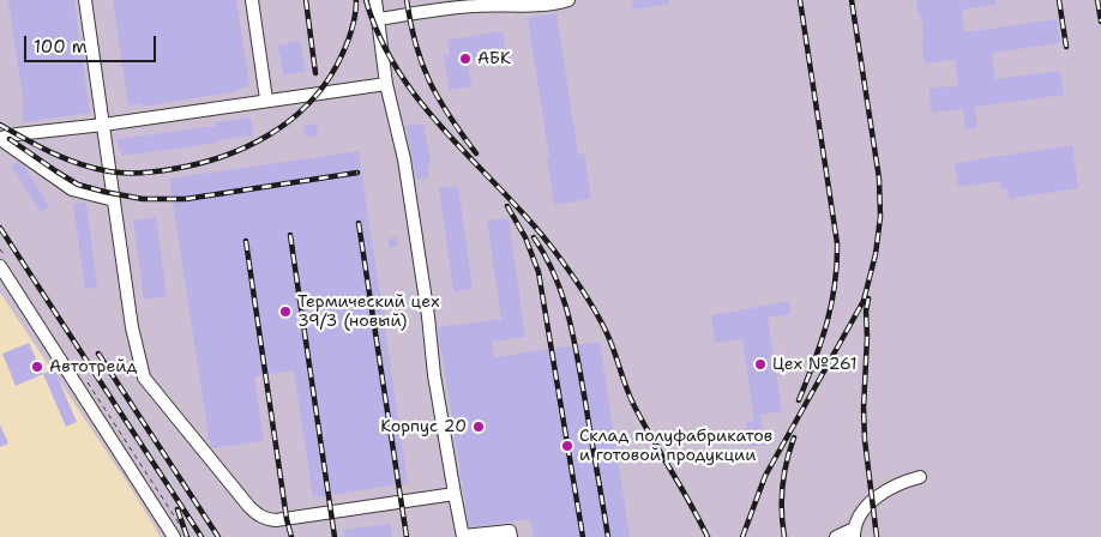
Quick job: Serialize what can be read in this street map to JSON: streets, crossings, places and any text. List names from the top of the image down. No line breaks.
{"places":["АБК","Термический цех 39/3 (новый)","Цех №261","Автотрейд","Корпус 20","Склад полуфабрикатов и готовой продукции"],"scale_bar":"100 m"}
